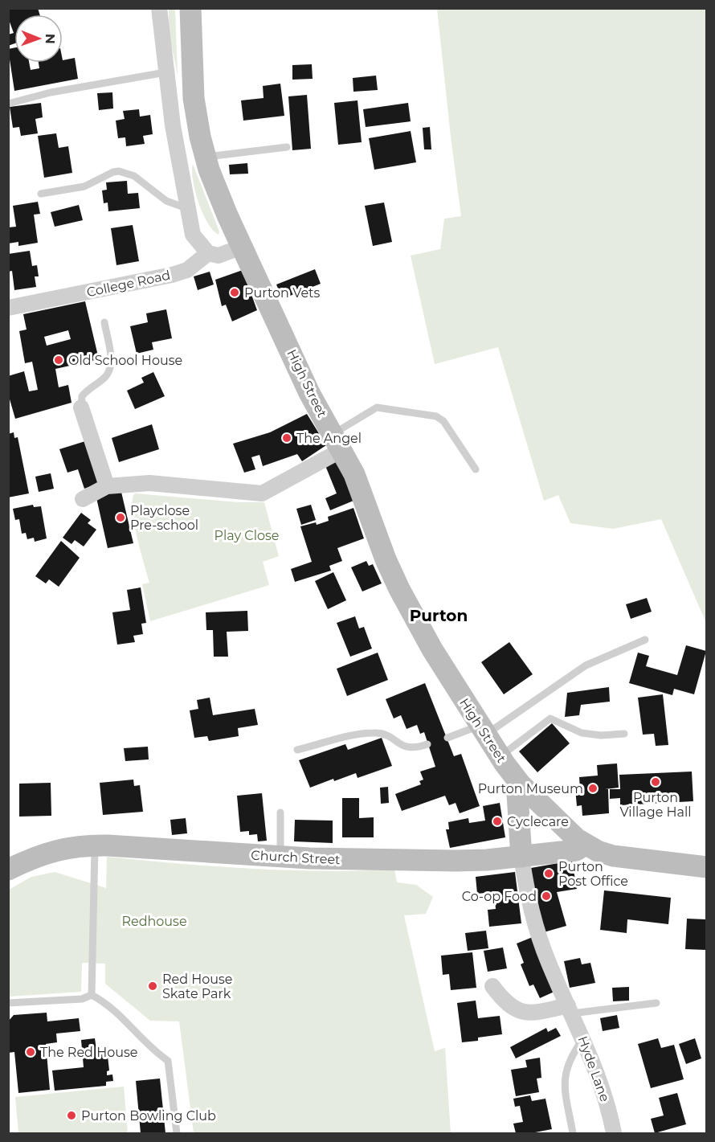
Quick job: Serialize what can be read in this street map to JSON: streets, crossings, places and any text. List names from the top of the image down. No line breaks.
{"streets":{"street":["College Road","High Street","Church Street","Hyde Lane"]},"crossings":[["High Street","Church Street"],["Church Street","Hyde Lane"]],"districts":["Purton"],"parks":["Play Close","Redhouse"],"places":["Purton Vets","Old School House","The Angel","Playclose Pre-school","Purton Village Hall","Purton Museum","Cyclecare","Purton Post Office","Co-op Food","Red House Skate Park","The Red House","Purton Bowling Club"],"north":"right"}
